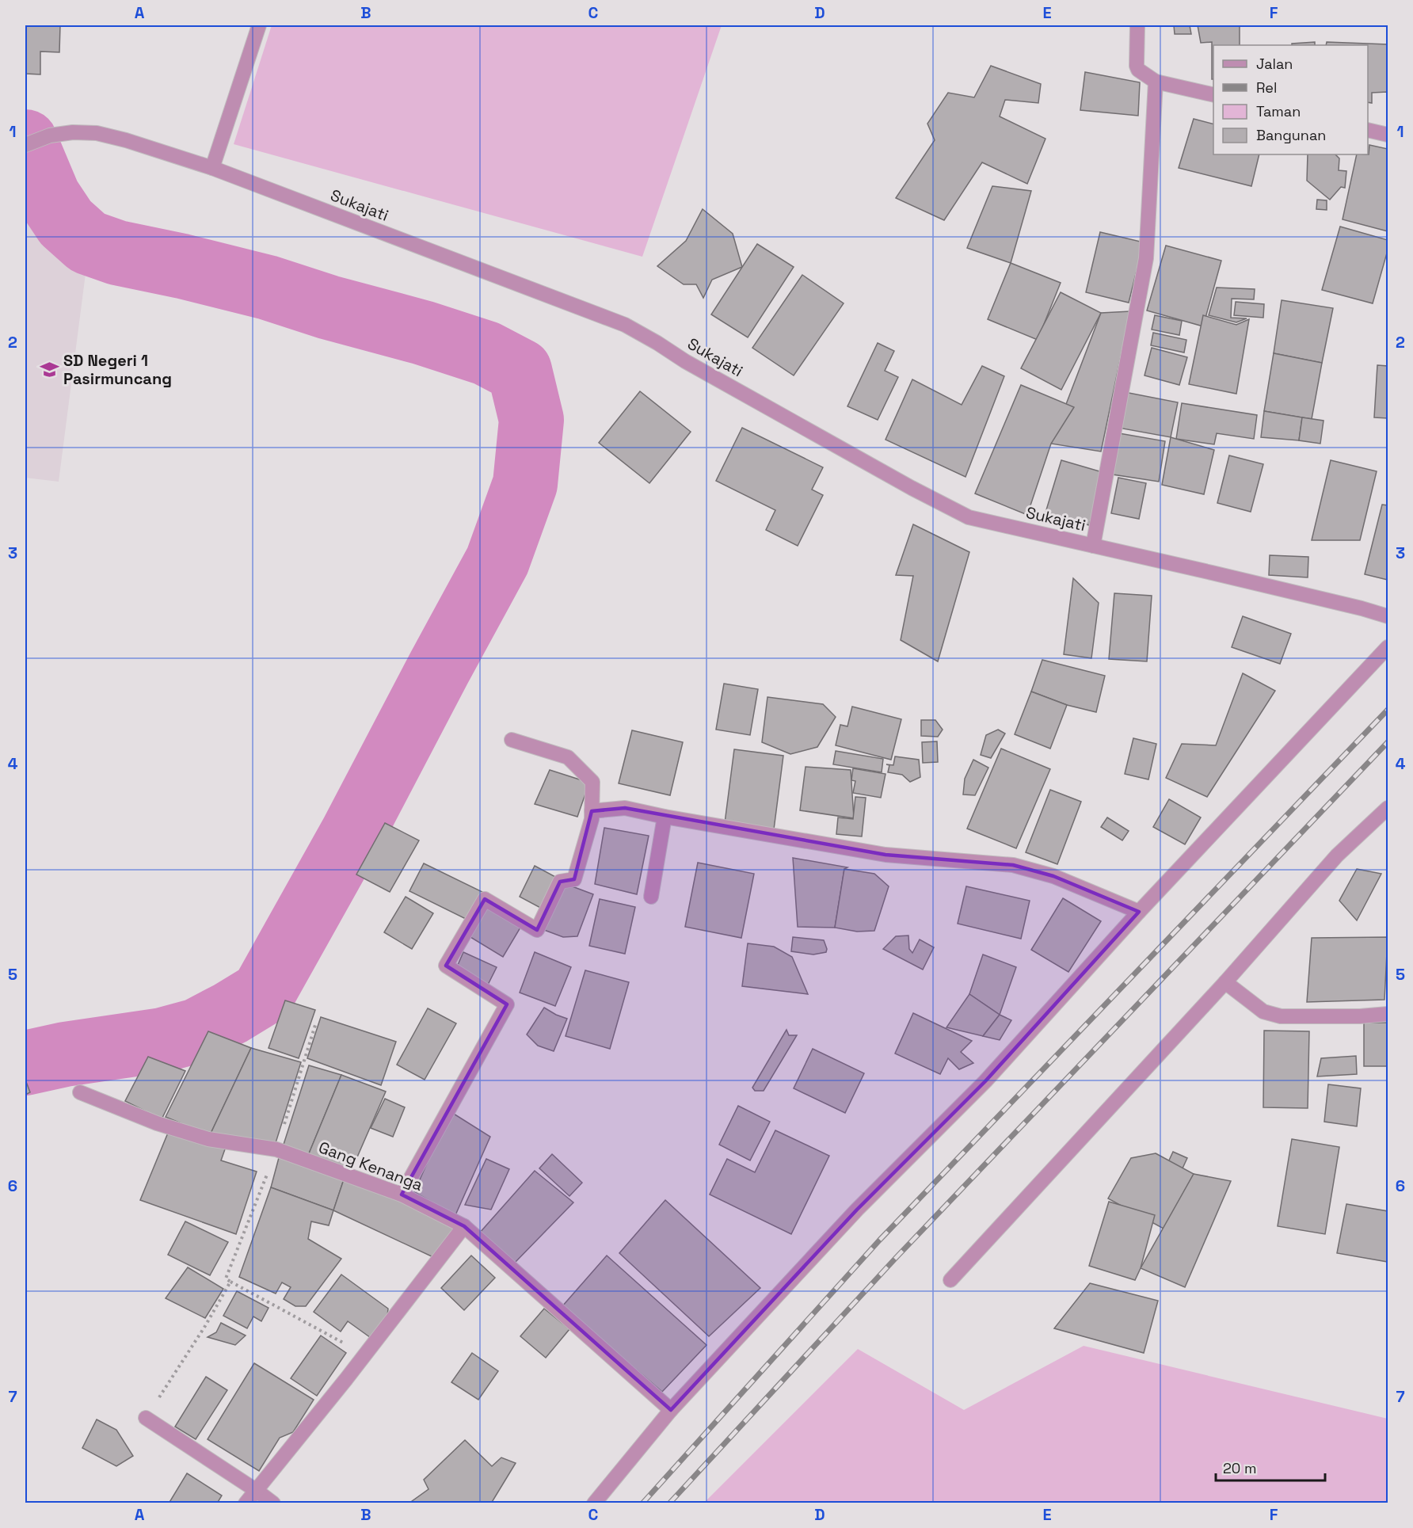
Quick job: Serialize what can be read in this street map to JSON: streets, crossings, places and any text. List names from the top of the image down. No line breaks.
{"streets":{"street":["Sukajati","Gang Kenanga"]},"places":{"school or university":["SD Negeri 1 Pasirmuncang"]},"legend":["Jalan","Rel","Taman","Bangunan"],"scale_bar":"20 m","grid":{"columns":["A","B","C","D","E","F"],"rows":["1","2","3","4","5","6","7"]}}
